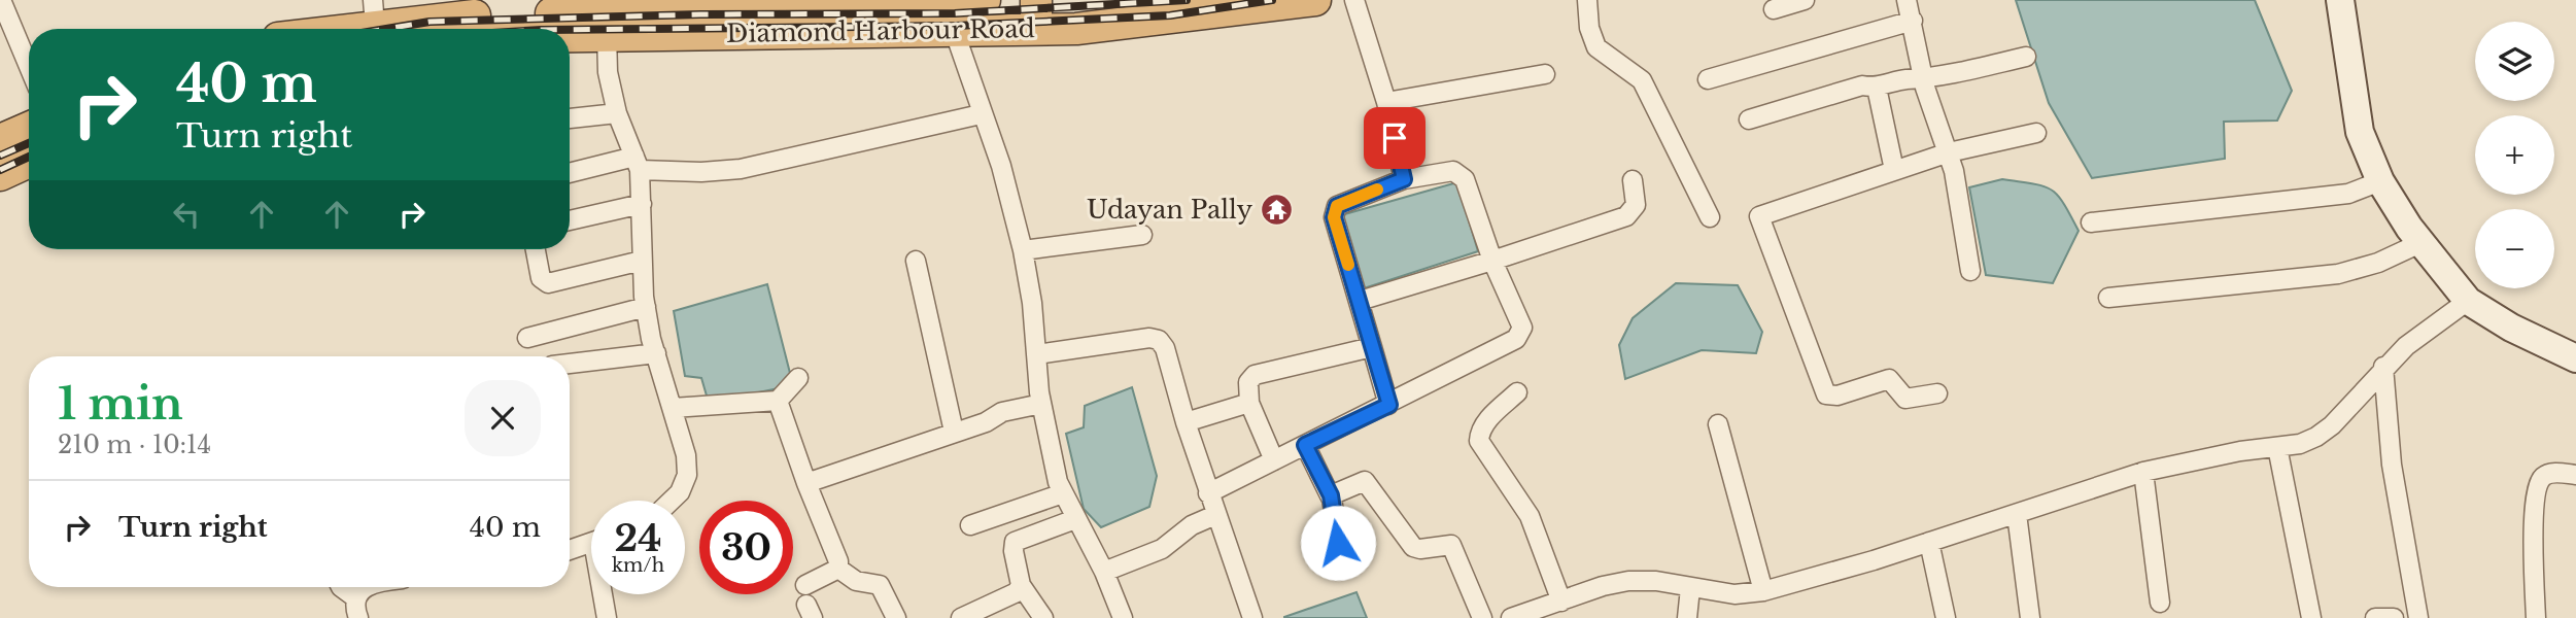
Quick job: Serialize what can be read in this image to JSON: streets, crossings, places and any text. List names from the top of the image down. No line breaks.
{"streets":{"highway":["Diamond Harbour Road"]},"places":{"temple":["Udayan Pally"]},"page":{"map_buttons":["+","−"],"turn":["40 m","Turn right"],"heading":["1 min","210 m · 10:14"],"list":[{"name":"Turn right","value":"40 m"}],"speed":"24 km/h","limit":"30"}}
